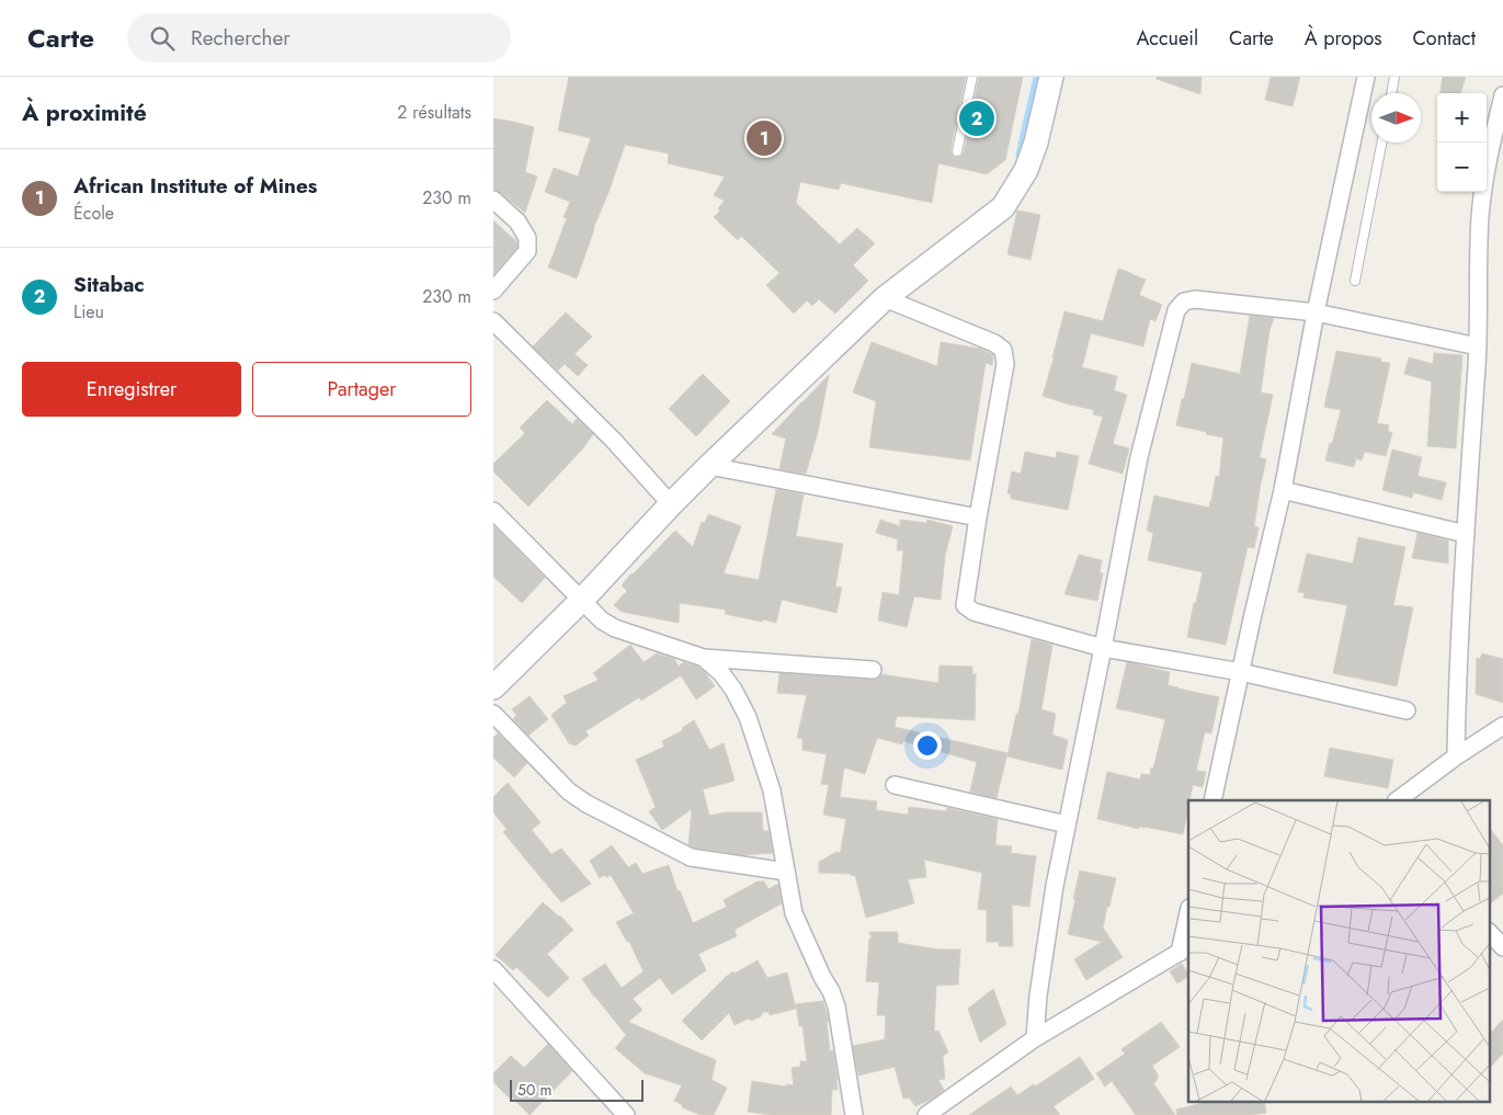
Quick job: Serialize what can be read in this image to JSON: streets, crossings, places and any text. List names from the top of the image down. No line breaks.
{"scale_bar":"50 m","north":"right","page":{"header":"Carte","search":"Rechercher","nav":["Accueil","Carte","À propos","Contact"],"heading":["À proximité","2 résultats"],"map_buttons":["+","−"],"pins":["2","1"],"list":[{"mark":"1","name":"African Institute of Mines","note":"École","value":"230 m"},{"mark":"2","name":"Sitabac","note":"Lieu","value":"230 m"}],"buttons":["Enregistrer","Partager"],"scale":"50 m"}}
